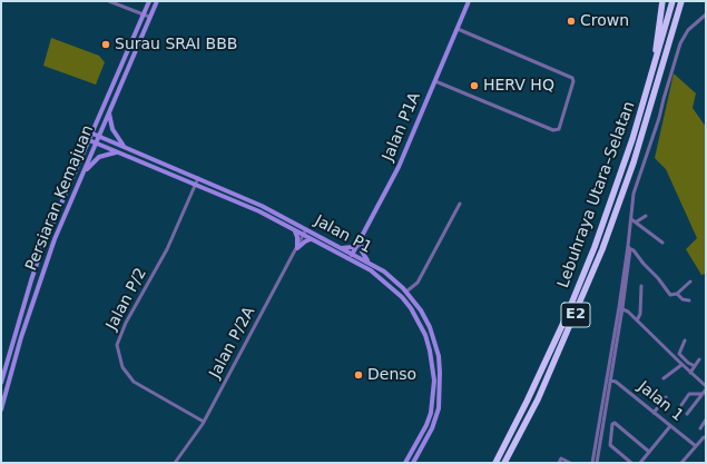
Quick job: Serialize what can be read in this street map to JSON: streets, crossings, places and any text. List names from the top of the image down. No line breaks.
{"streets":{"highway":["Lebuhraya Utara–Selatan","E2"],"main road":["Jalan P1A","Persiaran Kemajuan","Jalan P1"],"street":["Jalan P/2","Jalan P/2A","Jalan 1"]},"crossings":[["Jalan P1A","Jalan P1"],["Persiaran Kemajuan","Jalan P1"],["Jalan P1","Jalan P/2"],["Jalan P1","Jalan P/2A"],["Jalan P/2","Jalan P/2A"]],"places":["Crown","Surau SRAI BBB","HERV HQ","Denso"]}
